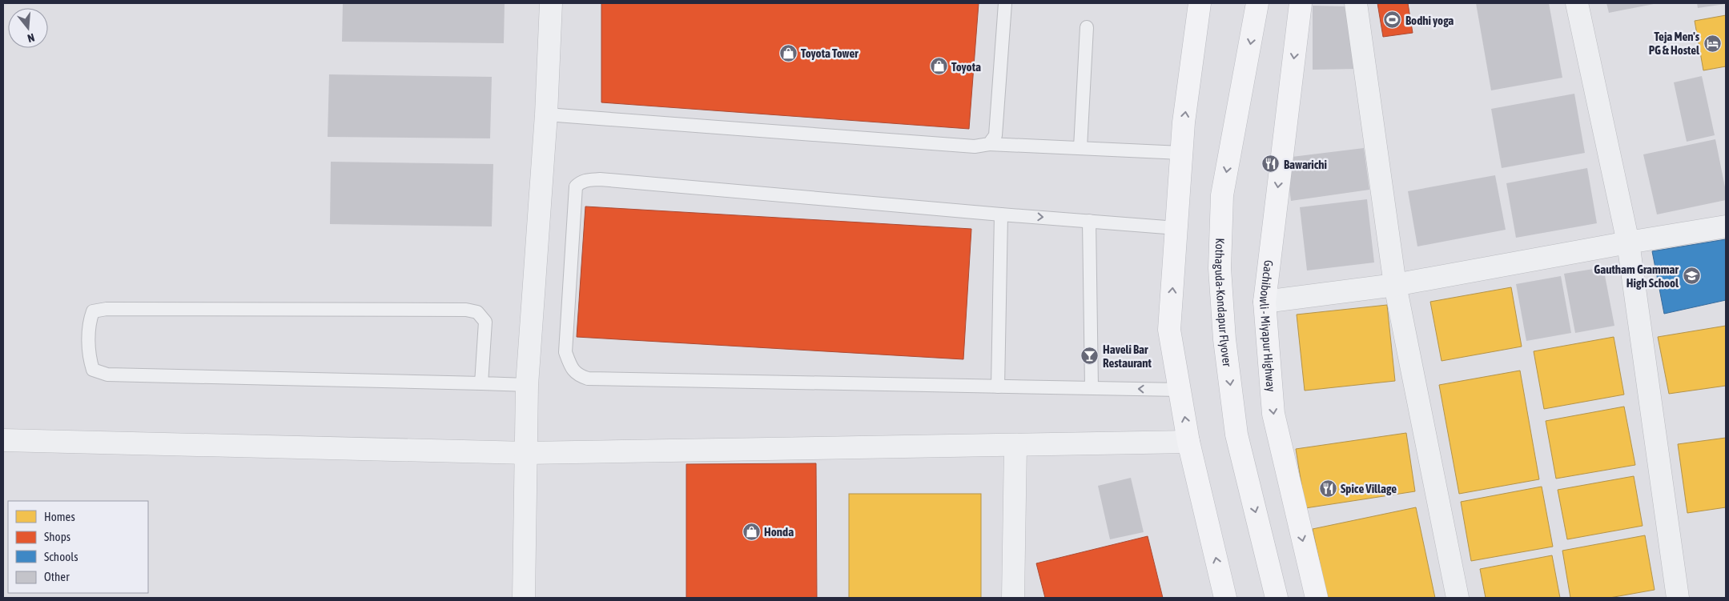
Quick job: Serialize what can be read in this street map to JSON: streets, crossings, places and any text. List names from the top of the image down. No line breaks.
{"streets":{"main road":["Kothaguda-Kondapur Flyover","Gachibowli - Miyapur Highway"]},"places":{"sports":["Bodhi yoga"],"hotel":["Teja Men's PG & Hostel"],"shop":["Toyota Tower","Toyota","Honda"],"restaurant":["Bawarichi","Spice Village"],"school or university":["Gautham Grammar High School"],"bar":["Haveli Bar Restaurant"]},"legend":["Homes","Shops","Schools","Other"],"north":"bottom"}
